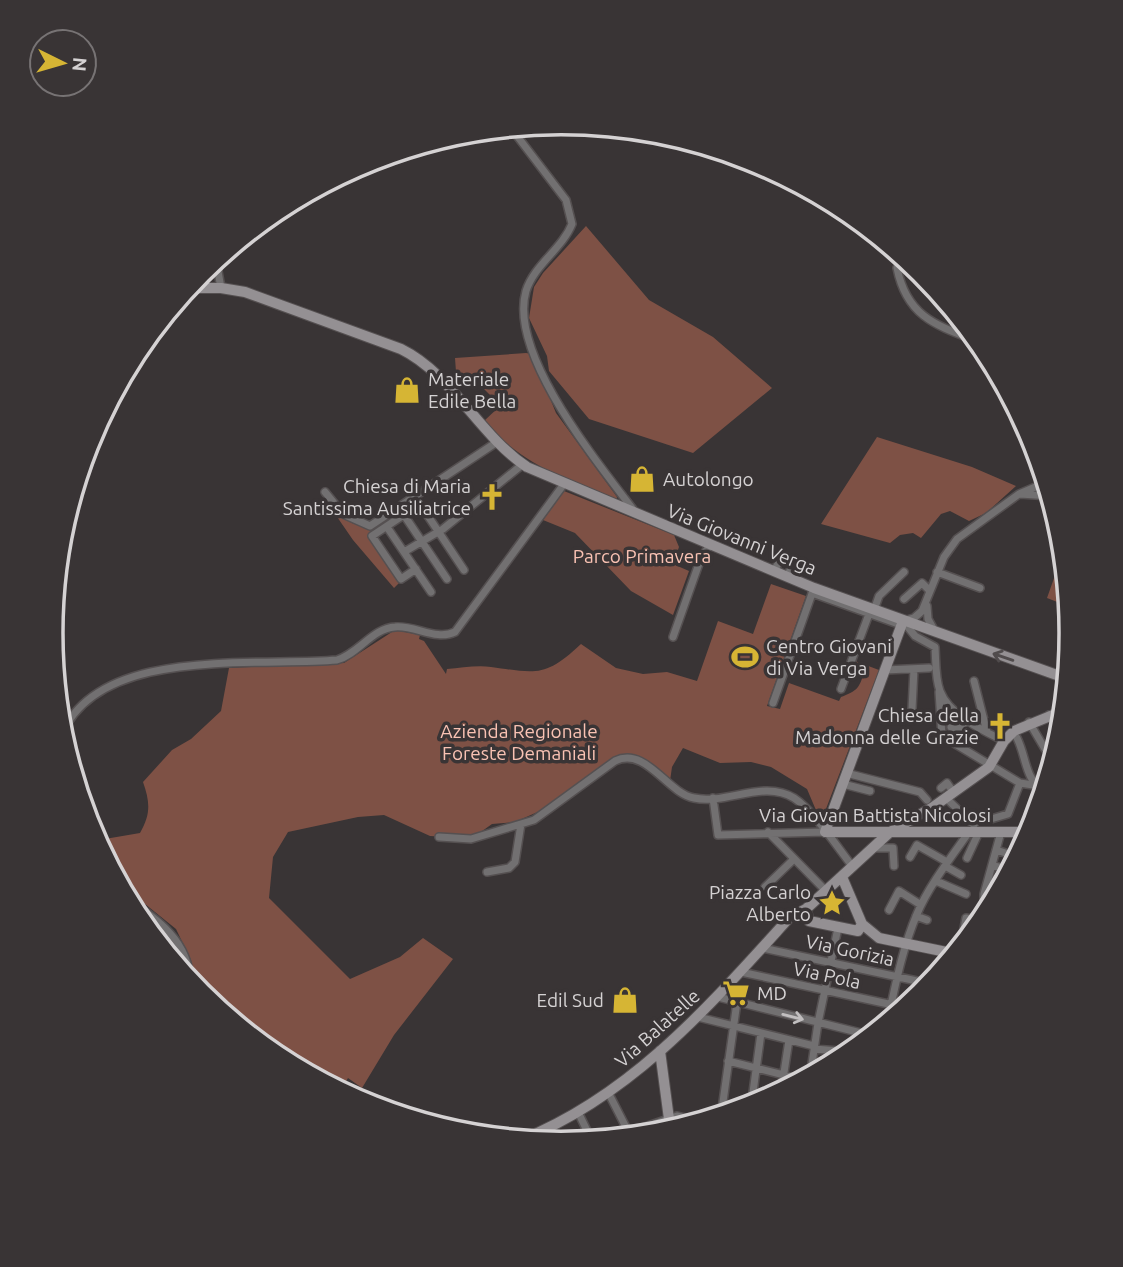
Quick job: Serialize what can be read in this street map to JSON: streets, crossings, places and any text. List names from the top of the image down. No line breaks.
{"streets":{"street":["Via Giovanni Verga","Via Giovan Battista Nicolosi","Via Gorizia","Via Pola","Via Balatelle"]},"crossings":[["Via Giovan Battista Nicolosi","Via Balatelle"],["Via Gorizia","Via Balatelle"],["Via Pola","Via Balatelle"]],"parks":["Parco Primavera","Azienda Regionale Foreste Demaniali"],"places":{"shop":["Materiale Edile Bella","Autolongo","Edil Sud"],"church":["Chiesa di Maria Santissima Ausiliatrice","Chiesa della Madonna delle Grazie"],"sports":["Centro Giovani di Via Verga"],"place":["Piazza Carlo Alberto"],"supermarket":["MD"]},"north":"right"}
